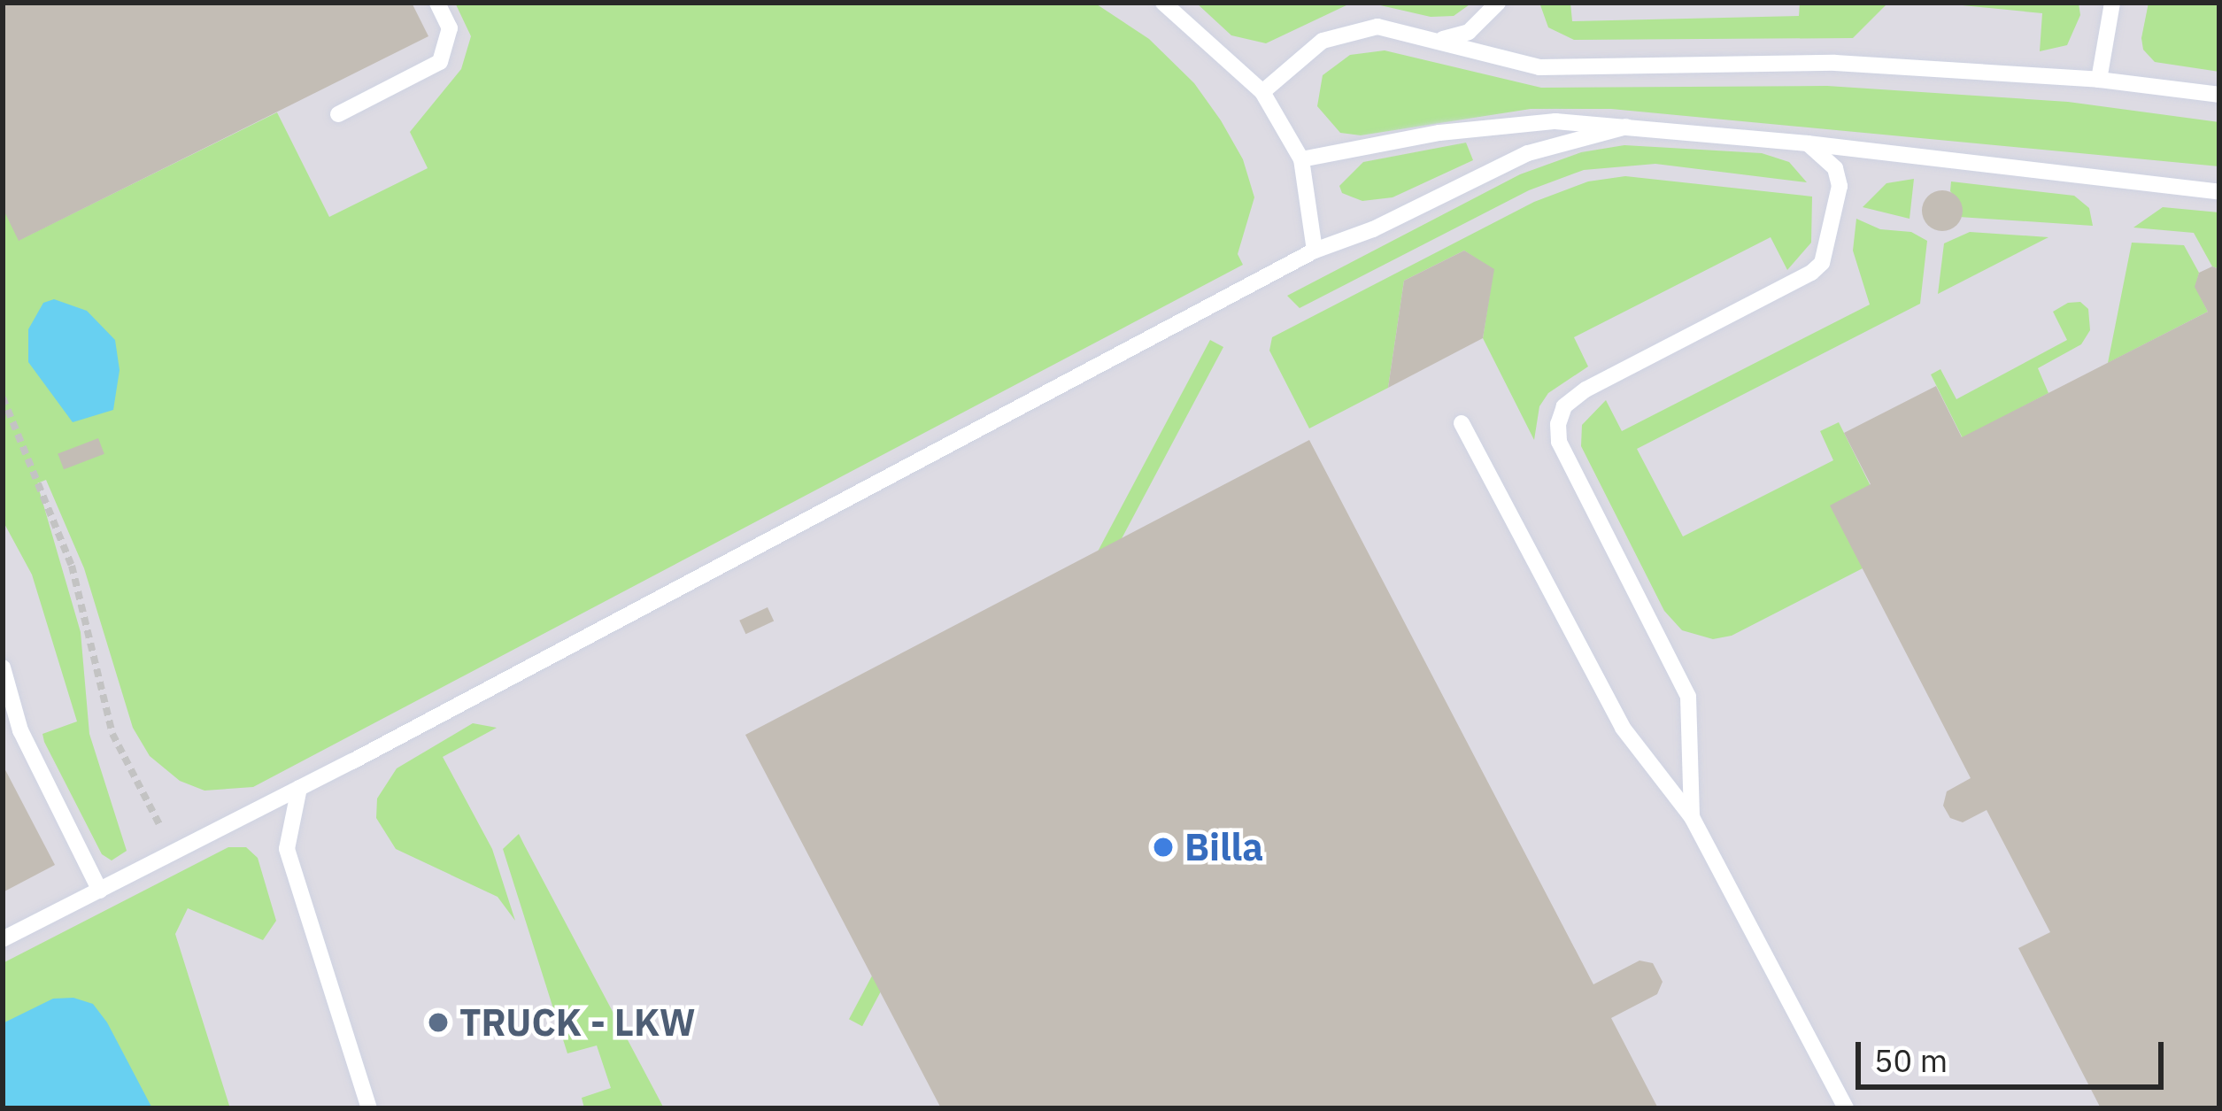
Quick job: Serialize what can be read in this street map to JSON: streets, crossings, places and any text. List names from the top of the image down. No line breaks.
{"places":["Billa","TRUCK - LKW"],"scale_bar":"50 m"}
